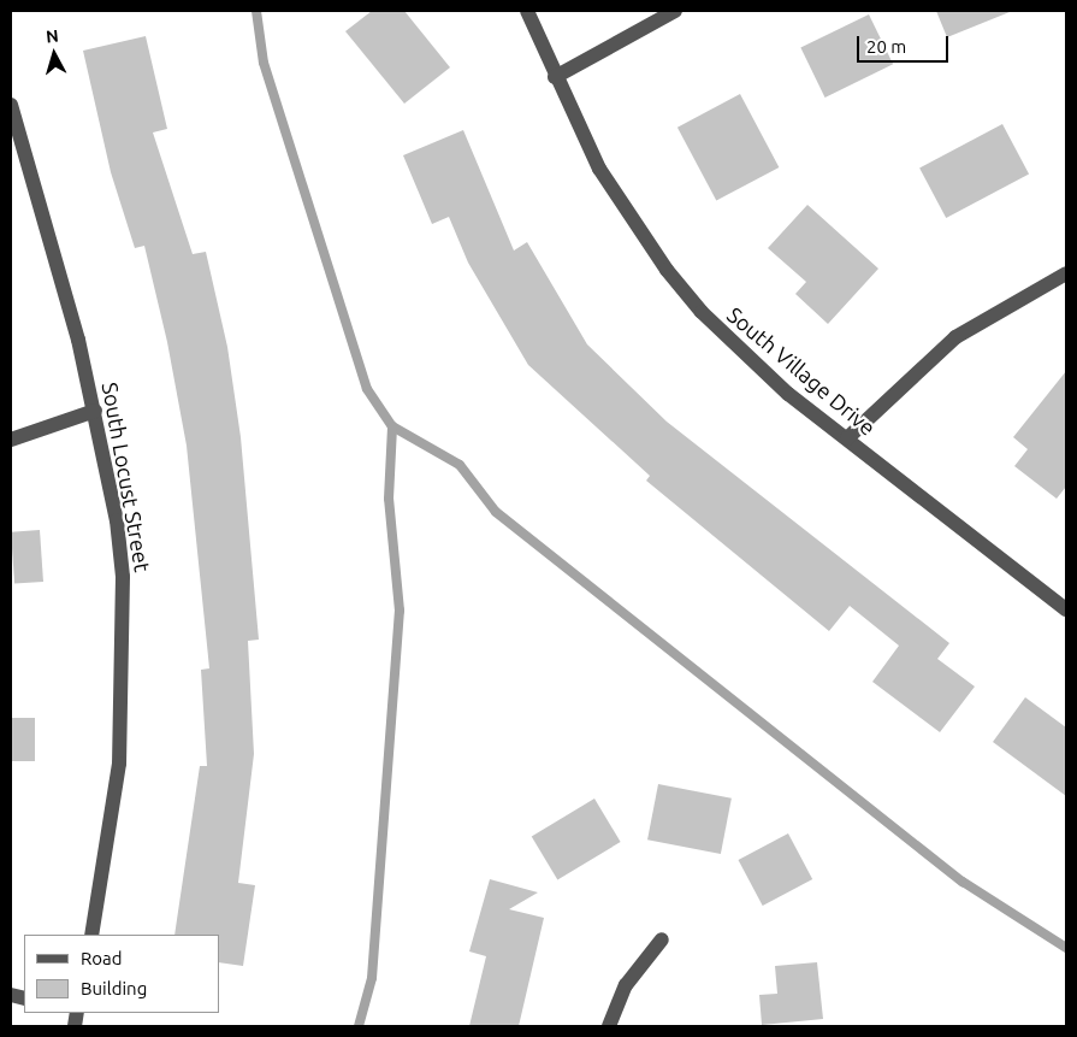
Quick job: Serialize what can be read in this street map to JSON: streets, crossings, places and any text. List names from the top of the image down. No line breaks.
{"streets":{"street":["South Village Drive","South Locust Street"]},"legend":["Road","Building"],"scale_bar":"20 m","north":"top"}
